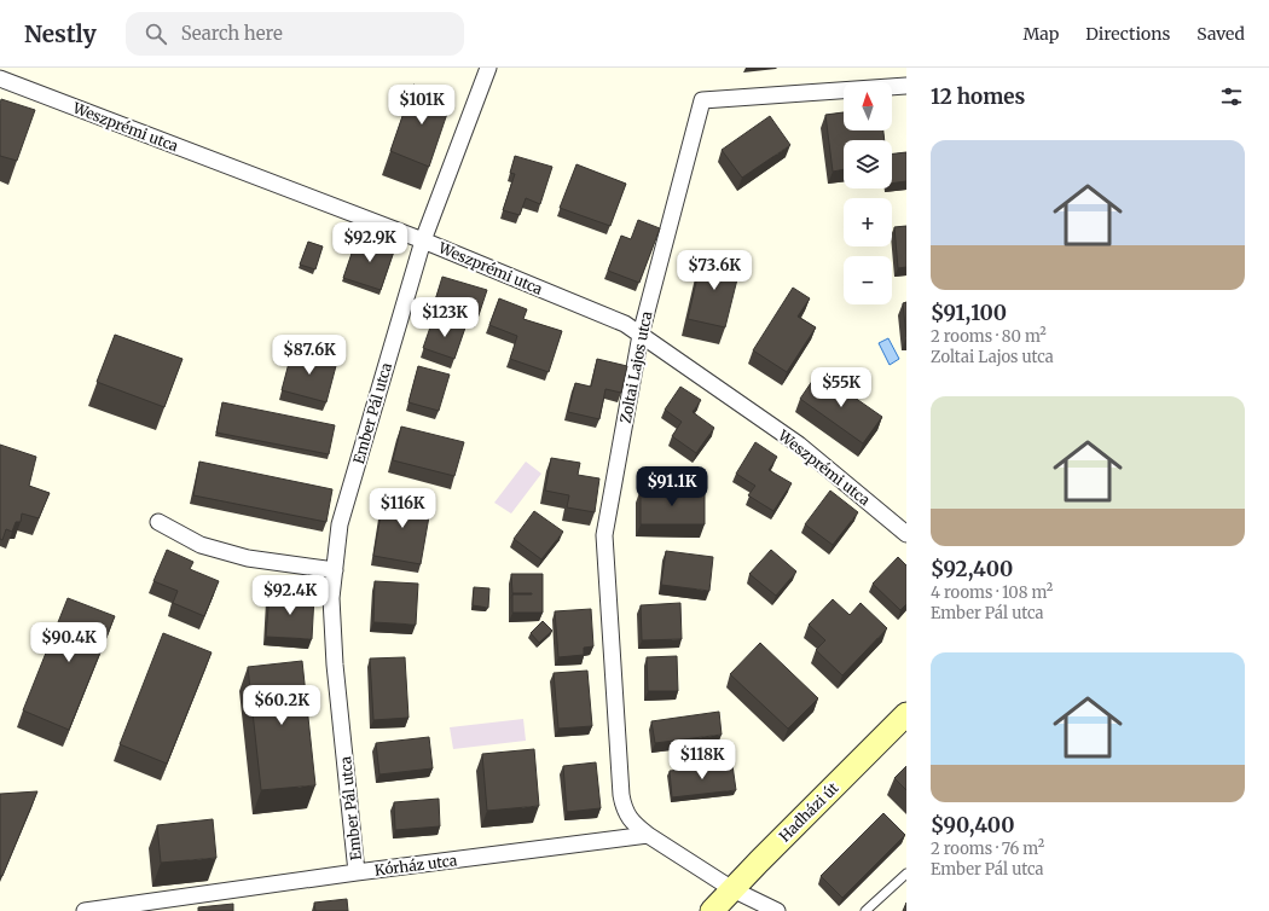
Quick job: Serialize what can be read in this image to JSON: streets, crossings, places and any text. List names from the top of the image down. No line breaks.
{"streets":{"street":["Weszprémi utca","Zoltai Lajos utca","Ember Pál utca","Hadházi út","Kórház utca"]},"crossings":[["Weszprémi utca","Zoltai Lajos utca"],["Weszprémi utca","Ember Pál utca"],["Zoltai Lajos utca","Kórház utca"],["Ember Pál utca","Kórház utca"]],"north":"top","page":{"header":"Nestly","search":"Search here","nav":["Map","Directions","Saved"],"heading":"12 homes","map_buttons":["+","−"],"price":["$101K","$92.9K","$73.6K","$123K","$87.6K","$55K","$91.1K","$116K","$92.4K","$90.4K","$60.2K","$118K"],"list":[{"name":"$91,100","note":"2 rooms · 80 m² · Zoltai Lajos utca"},{"name":"$92,400","note":"4 rooms · 108 m² · Ember Pál utca"},{"name":"$90,400","note":"2 rooms · 76 m² · Ember Pál utca"}]}}
